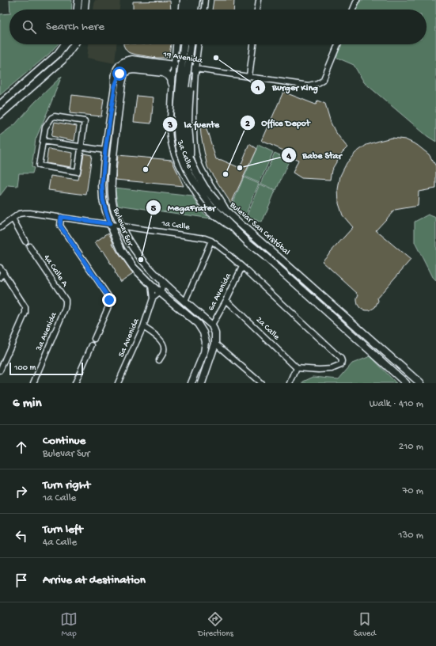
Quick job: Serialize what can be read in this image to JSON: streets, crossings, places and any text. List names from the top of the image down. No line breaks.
{"streets":{"main road":["19 Avenida","Bulevar Sur","Bulevar San Cristóbal"],"street":["3a Calle","1a Calle","4a Calle A","6a Avenida","2a Calle","3a Avenida","5a Avenida"]},"crossings":[["19 Avenida","3a Calle"],["19 Avenida","Bulevar Sur"],["3a Calle","Bulevar San Cristóbal"],["1a Calle","Bulevar Sur"],["1a Calle","6a Avenida"],["1a Calle","2a Calle"],["Bulevar Sur","6a Avenida"],["Bulevar Sur","5a Avenida"],["4a Calle A","3a Avenida"],["6a Avenida","2a Calle"]],"places":["Burger King","Babe Star","la fuente","Office Depot","MegaFrater"],"scale_bar":"100 m","page":{"search":"Search here","scale":"100 m","heading":["6 min","Walk · 410 m"],"list":[["Continue","Bulevar Sur","210 m"],["Turn right","1a Calle","70 m"],["Turn left","4a Calle","130 m"],"Arrive at destination"],"nav":["Map","Directions","Saved"]}}
